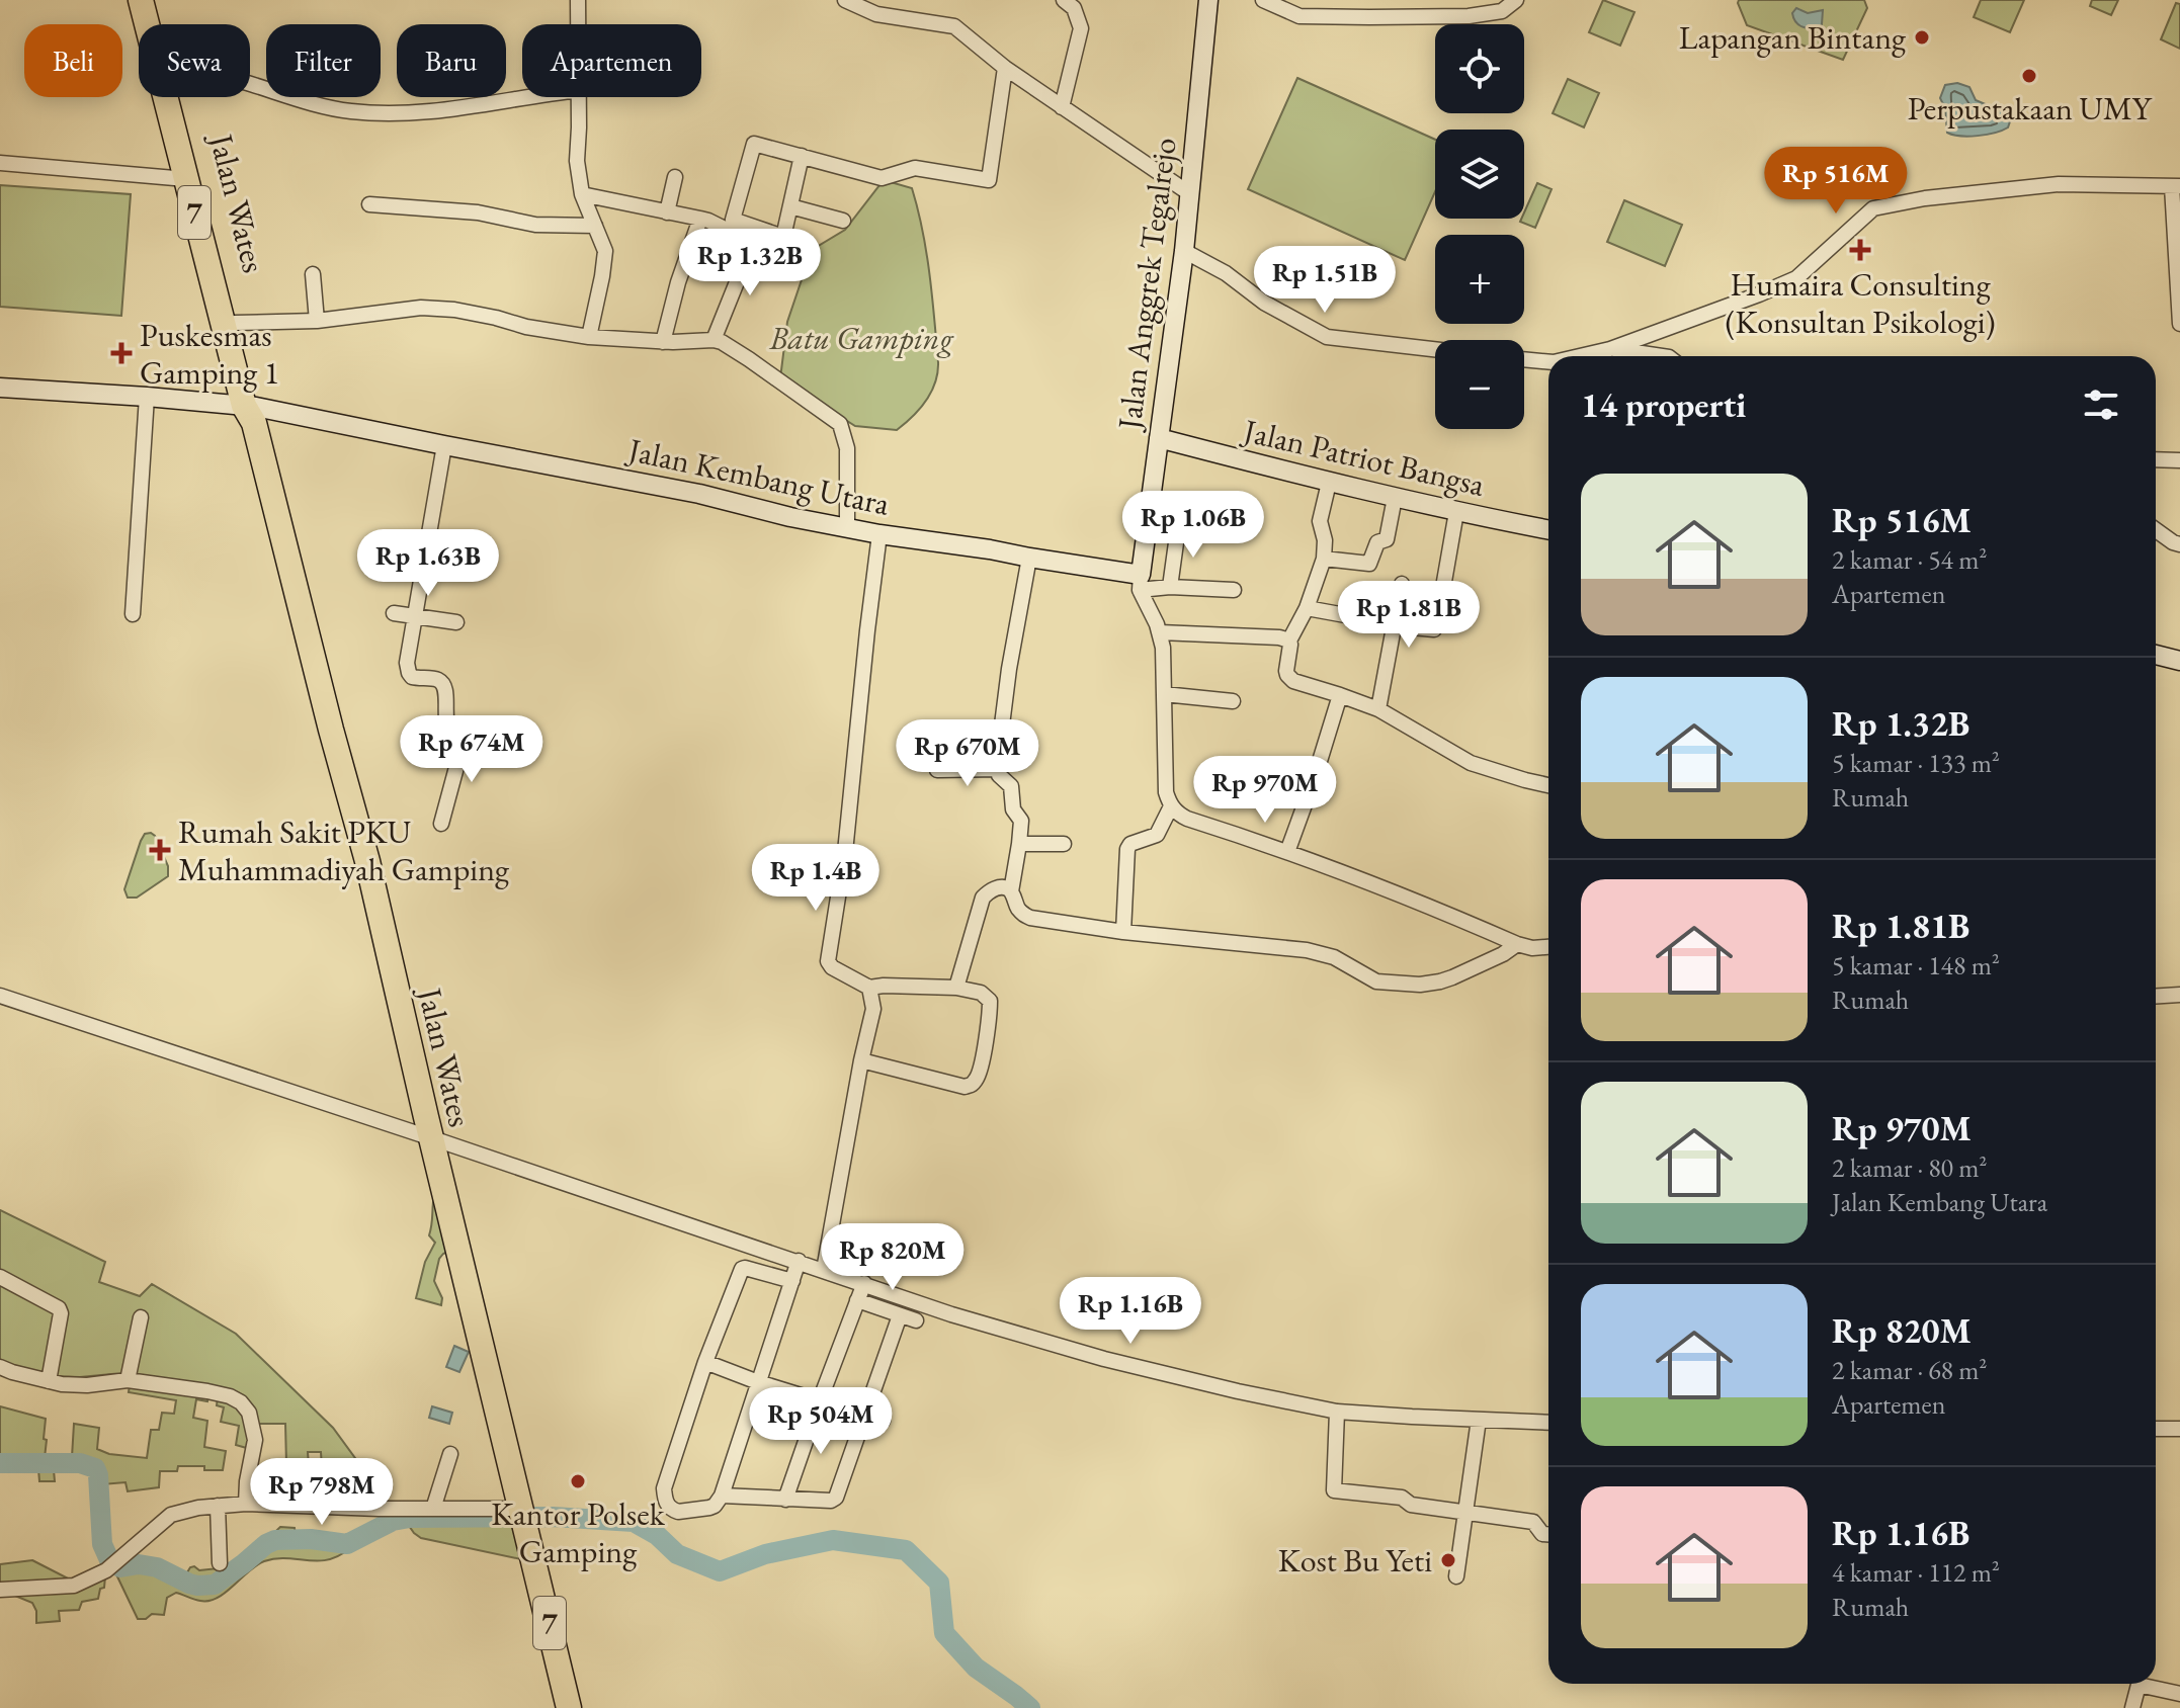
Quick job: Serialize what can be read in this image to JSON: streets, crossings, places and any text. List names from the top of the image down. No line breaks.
{"streets":{"highway":["Jalan Wates","7"],"street":["Jalan Anggrek Tegalrejo","Jalan Patriot Bangsa","Jalan Kembang Utara"]},"crossings":[["Jalan Wates","Jalan Kembang Utara"],["Jalan Anggrek Tegalrejo","Jalan Patriot Bangsa"],["Jalan Anggrek Tegalrejo","Jalan Kembang Utara"]],"parks":["Batu Gamping"],"places":{"other":["Lapangan Bintang","Perpustakaan UMY","Kantor Polsek Gamping","Kost Bu Yeti"],"health":["Humaira Consulting (Konsultan Psikologi)","Puskesmas Gamping 1","Rumah Sakit PKU Muhammadiyah Gamping"]},"page":{"map_buttons":["+","−"],"chip":["Beli","Sewa","Filter","Baru","Apartemen"],"price":["Rp 516M","Rp 1.32B","Rp 1.51B","Rp 1.06B","Rp 1.63B","Rp 1.81B","Rp 674M","Rp 670M","Rp 970M","Rp 1.4B","Rp 820M","Rp 1.16B","Rp 504M","Rp 798M"],"heading":"14 properti","list":[{"name":"Rp 516M","note":"2 kamar · 54 m² · Apartemen"},{"name":"Rp 1.32B","note":"5 kamar · 133 m² · Rumah"},{"name":"Rp 1.81B","note":"5 kamar · 148 m² · Rumah"},{"name":"Rp 970M","note":"2 kamar · 80 m² · Jalan Kembang Utara"},{"name":"Rp 820M","note":"2 kamar · 68 m² · Apartemen"},{"name":"Rp 1.16B","note":"4 kamar · 112 m² · Rumah"}]}}
